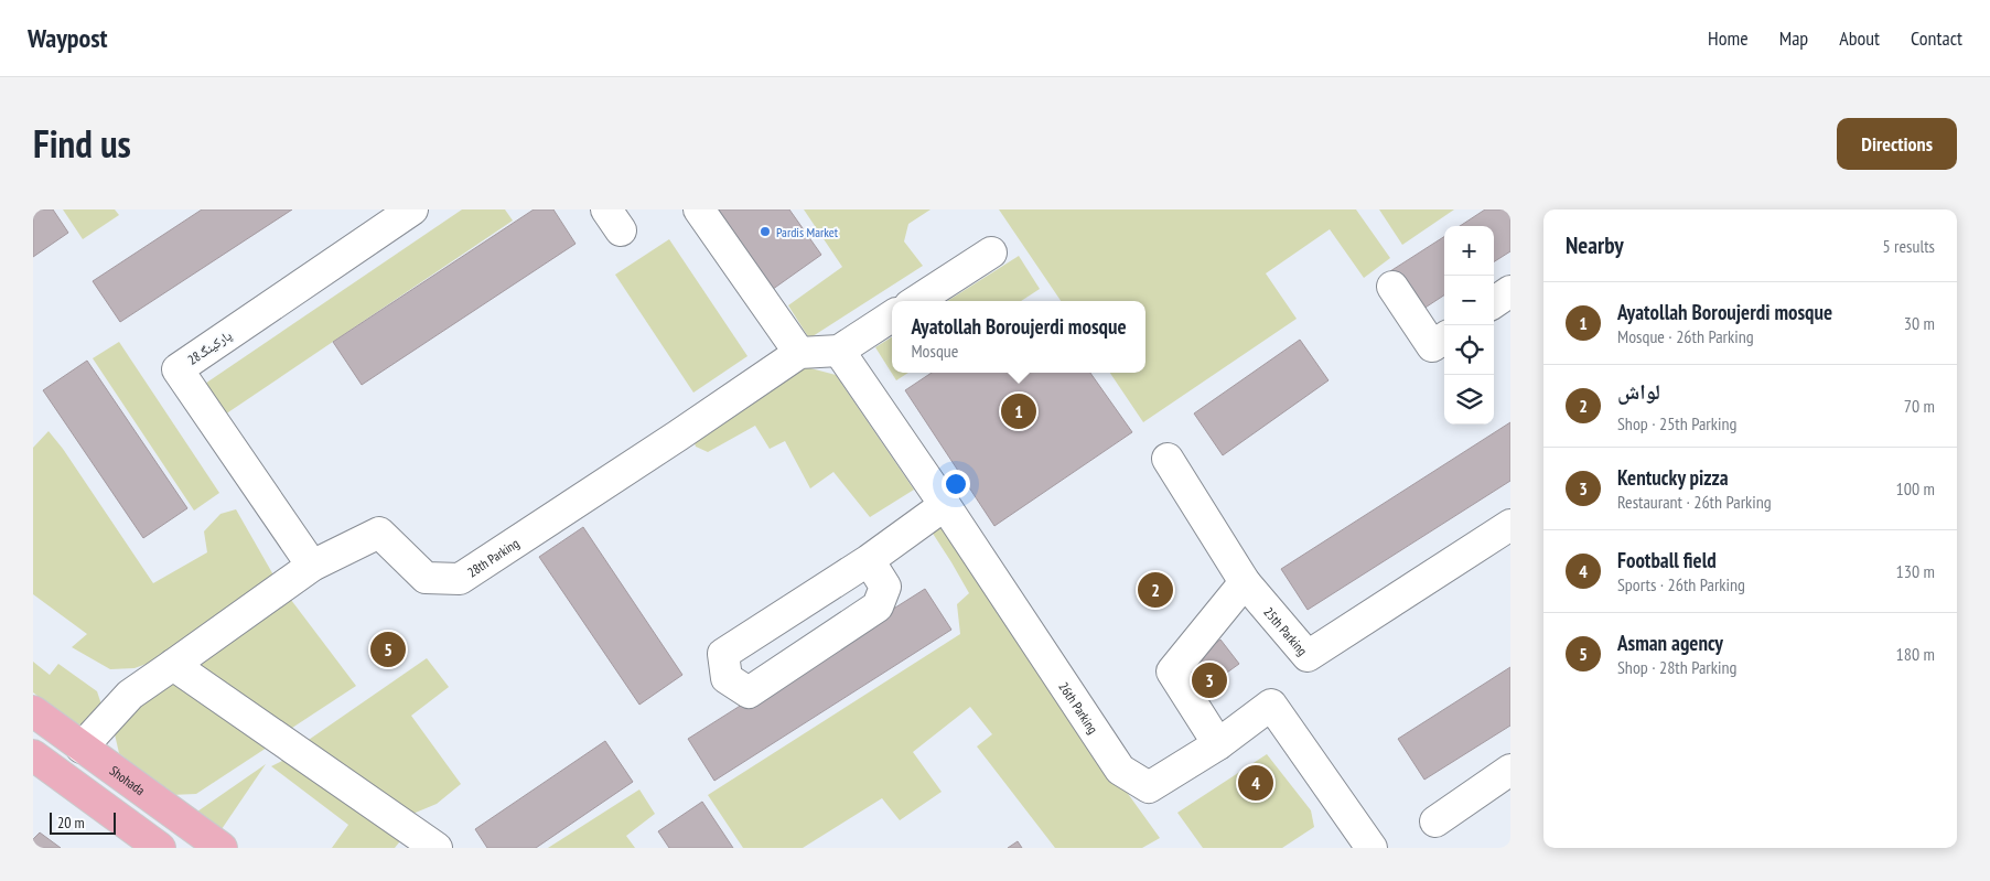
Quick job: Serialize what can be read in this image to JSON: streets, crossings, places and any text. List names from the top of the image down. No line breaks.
{"streets":{"main road":["Shohada"],"street":["پارکینگ28","28th Parking","25th Parking","26th Parking"]},"crossings":[["پارکینگ28","28th Parking"],["28th Parking","Shohada"]],"places":["Pardis Market"],"scale_bar":"20 m","page":{"header":"Waypost","nav":["Home","Map","About","Contact"],"title":"Find us","buttons":"Directions","heading":["Nearby","5 results"],"map_buttons":["+","−"],"list":[{"mark":"1","name":"Ayatollah Boroujerdi mosque","note":"Mosque · 26th Parking","value":"30 m"},{"mark":"2","name":"لواش","note":"Shop · 25th Parking","value":"70 m"},{"mark":"3","name":"Kentucky pizza","note":"Restaurant · 26th Parking","value":"100 m"},{"mark":"4","name":"Football field","note":"Sports · 26th Parking","value":"130 m"},{"mark":"5","name":"Asman agency","note":"Shop · 28th Parking","value":"180 m"}],"popup":["Ayatollah Boroujerdi mosque","Mosque"],"pins":["1","2","5","3","4"],"scale":"20 m"}}
